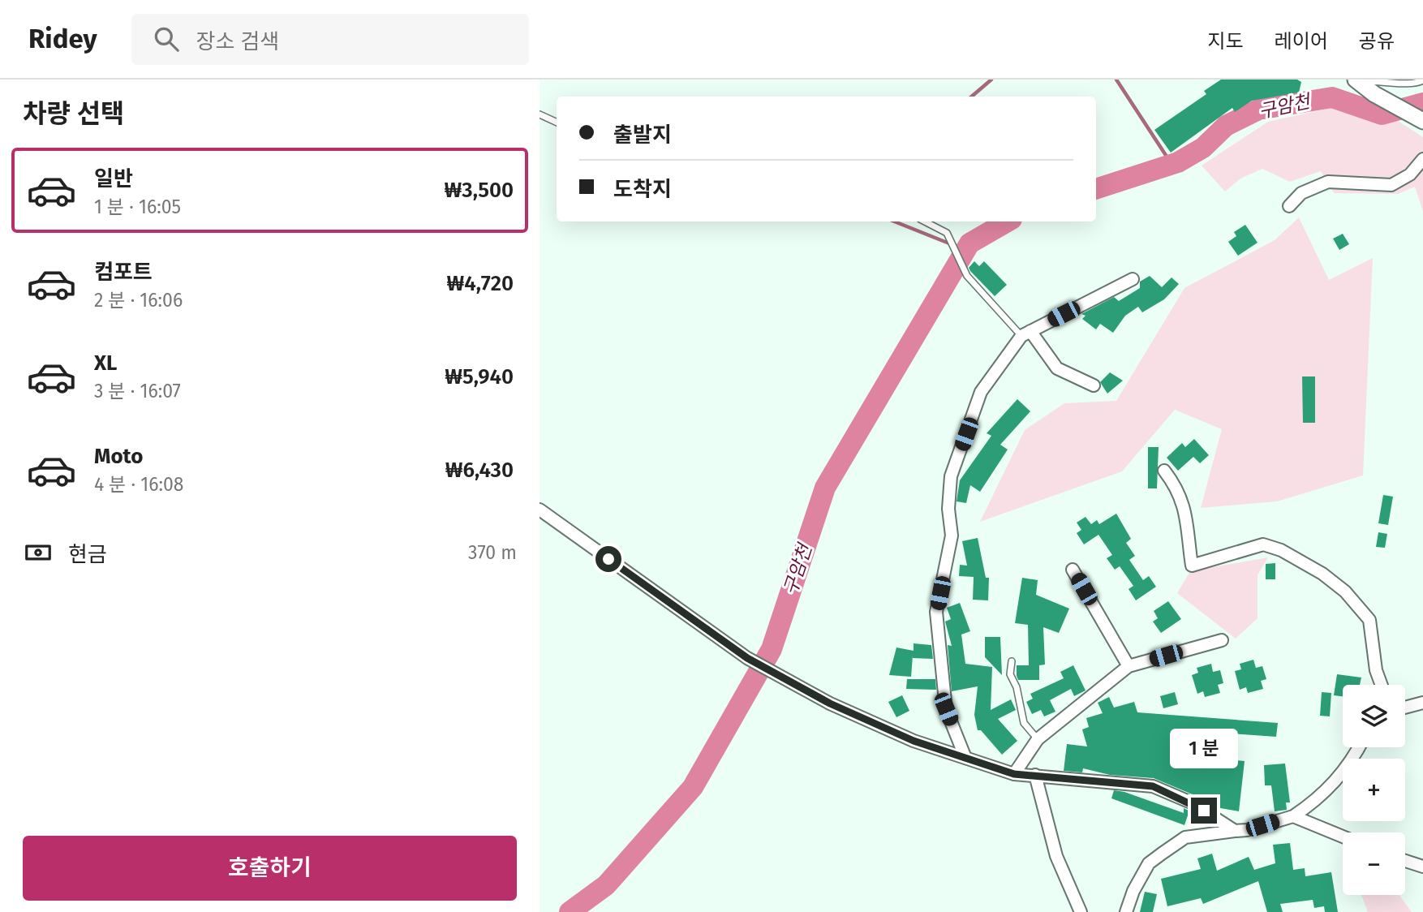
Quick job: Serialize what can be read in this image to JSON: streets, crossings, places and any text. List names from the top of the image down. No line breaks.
{"water":["구암천"],"page":{"header":"Ridey","search":"장소 검색","nav":["지도","레이어","공유"],"heading":"차량 선택","banner":["출발지","도착지"],"list":[{"name":"일반","note":"1 분 · 16:05","value":"₩3,500"},{"name":"컴포트","note":"2 분 · 16:06","value":"₩4,720"},{"name":"XL","note":"3 분 · 16:07","value":"₩5,940"},{"name":"Moto","note":"4 분 · 16:08","value":"₩6,430"}],"pay":["현금","370 m"],"map_buttons":["+","−"],"bubble":"1 분","buttons":"호출하기"}}
